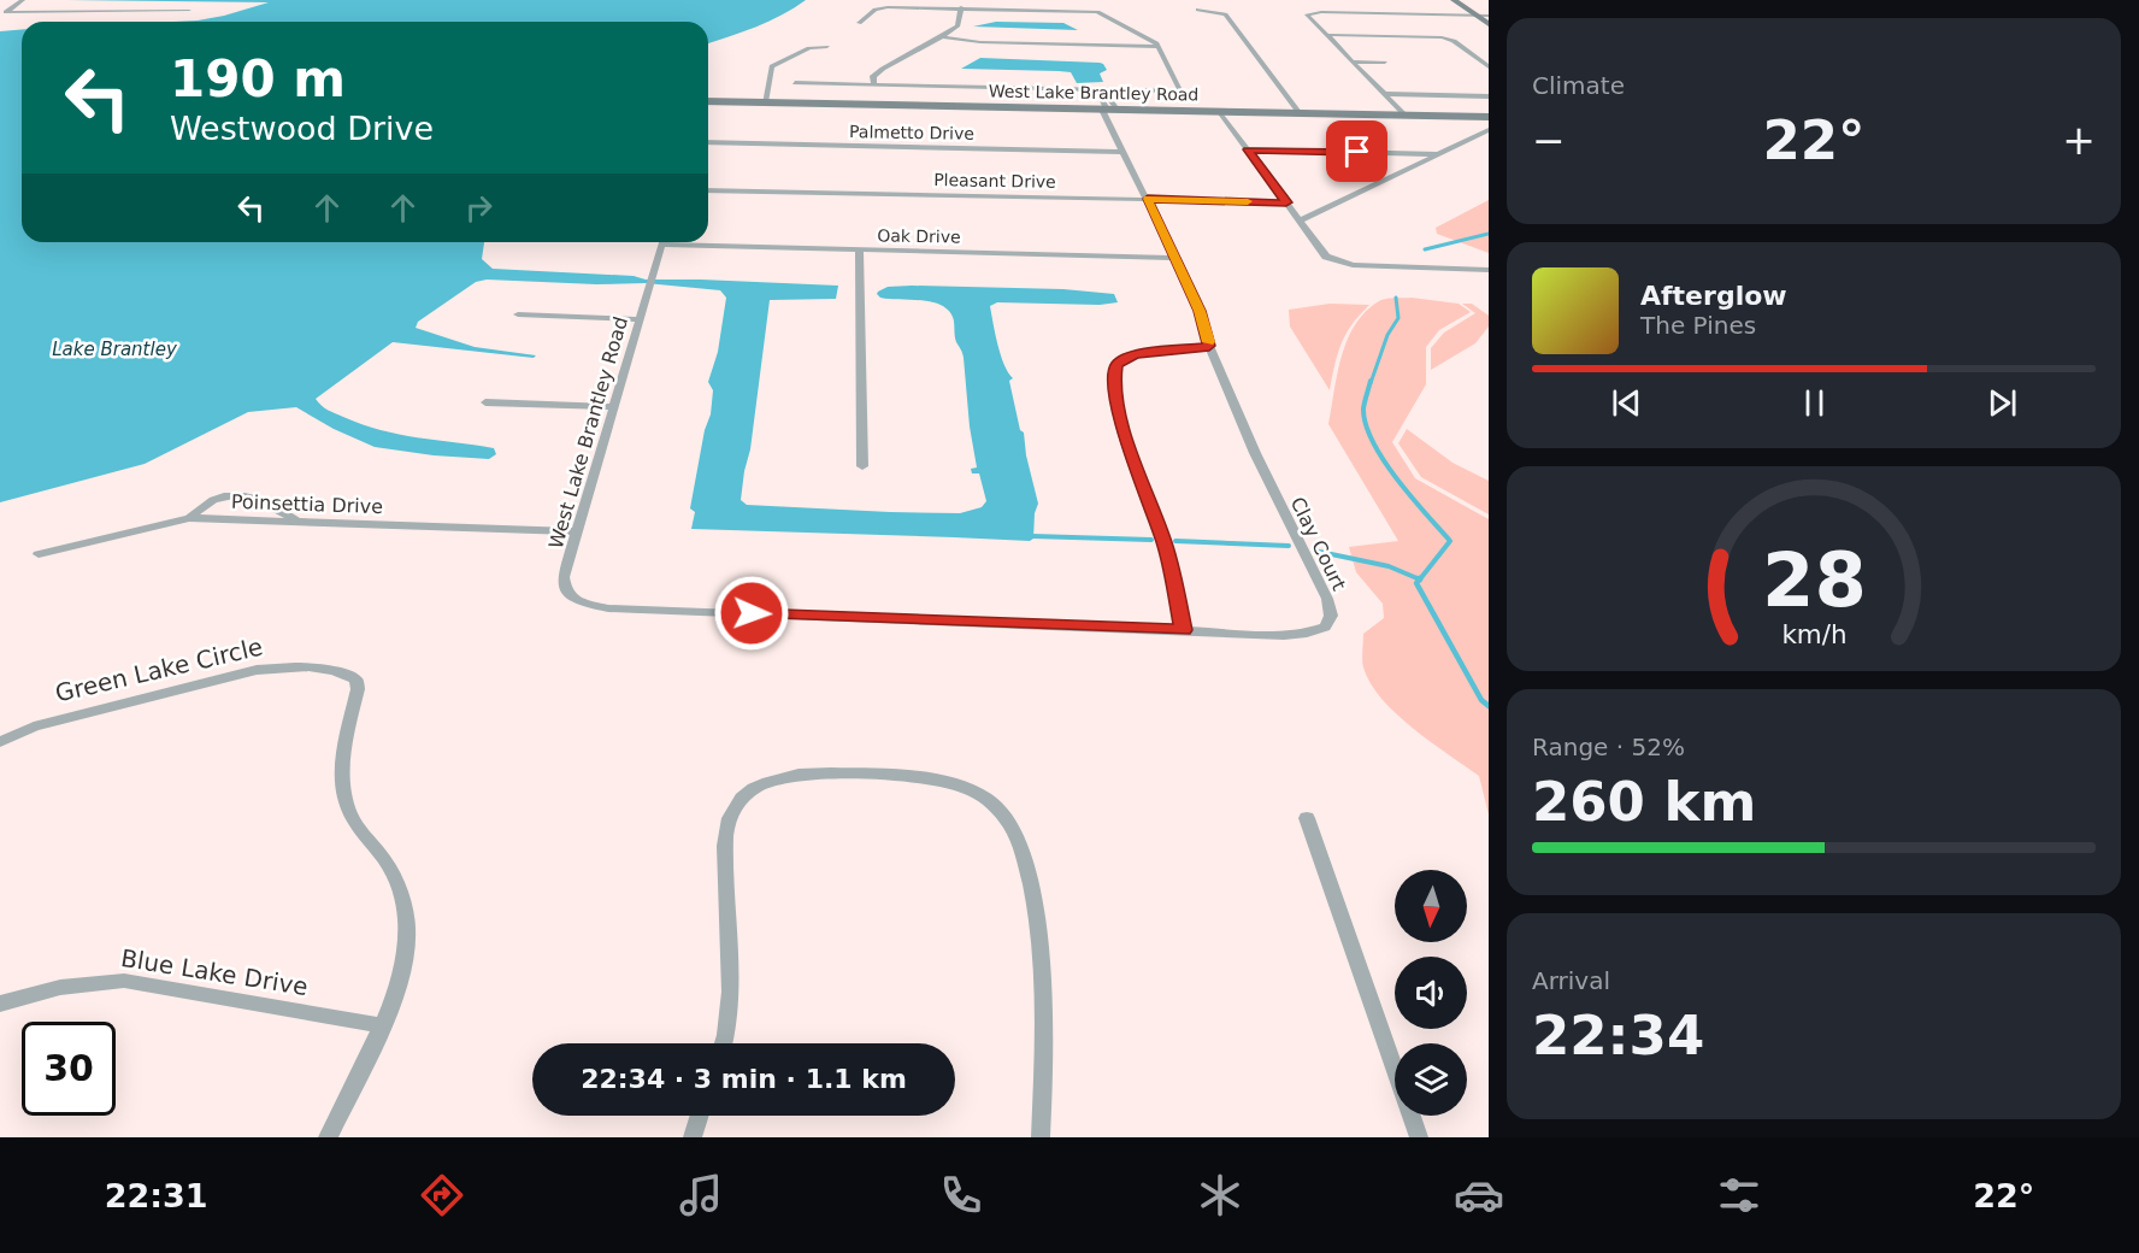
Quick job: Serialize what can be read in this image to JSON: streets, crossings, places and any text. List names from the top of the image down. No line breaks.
{"streets":{"street":["West Lake Brantley Road","Palmetto Drive","Pleasant Drive","Oak Drive","Poinsettia Drive","Clay Court","Green Lake Circle","Blue Lake Drive"]},"crossings":[["West Lake Brantley Road","Poinsettia Drive"],["West Lake Brantley Road","Clay Court"],["Green Lake Circle","Blue Lake Drive"]],"water":["Lake Brantley"],"north":"bottom","page":{"tile":["Climate",["Range · 52%","260 km"],["Arrival","22:34"]],"turn":["190 m","Westwood Drive"],"heat":["−","22°","+"],"song":["Afterglow","The Pines"],"limit":"30","trip":"22:34 · 3 min · 1.1 km","tabs":["22:31","22°"],"gauge":["28","km/h"]}}
